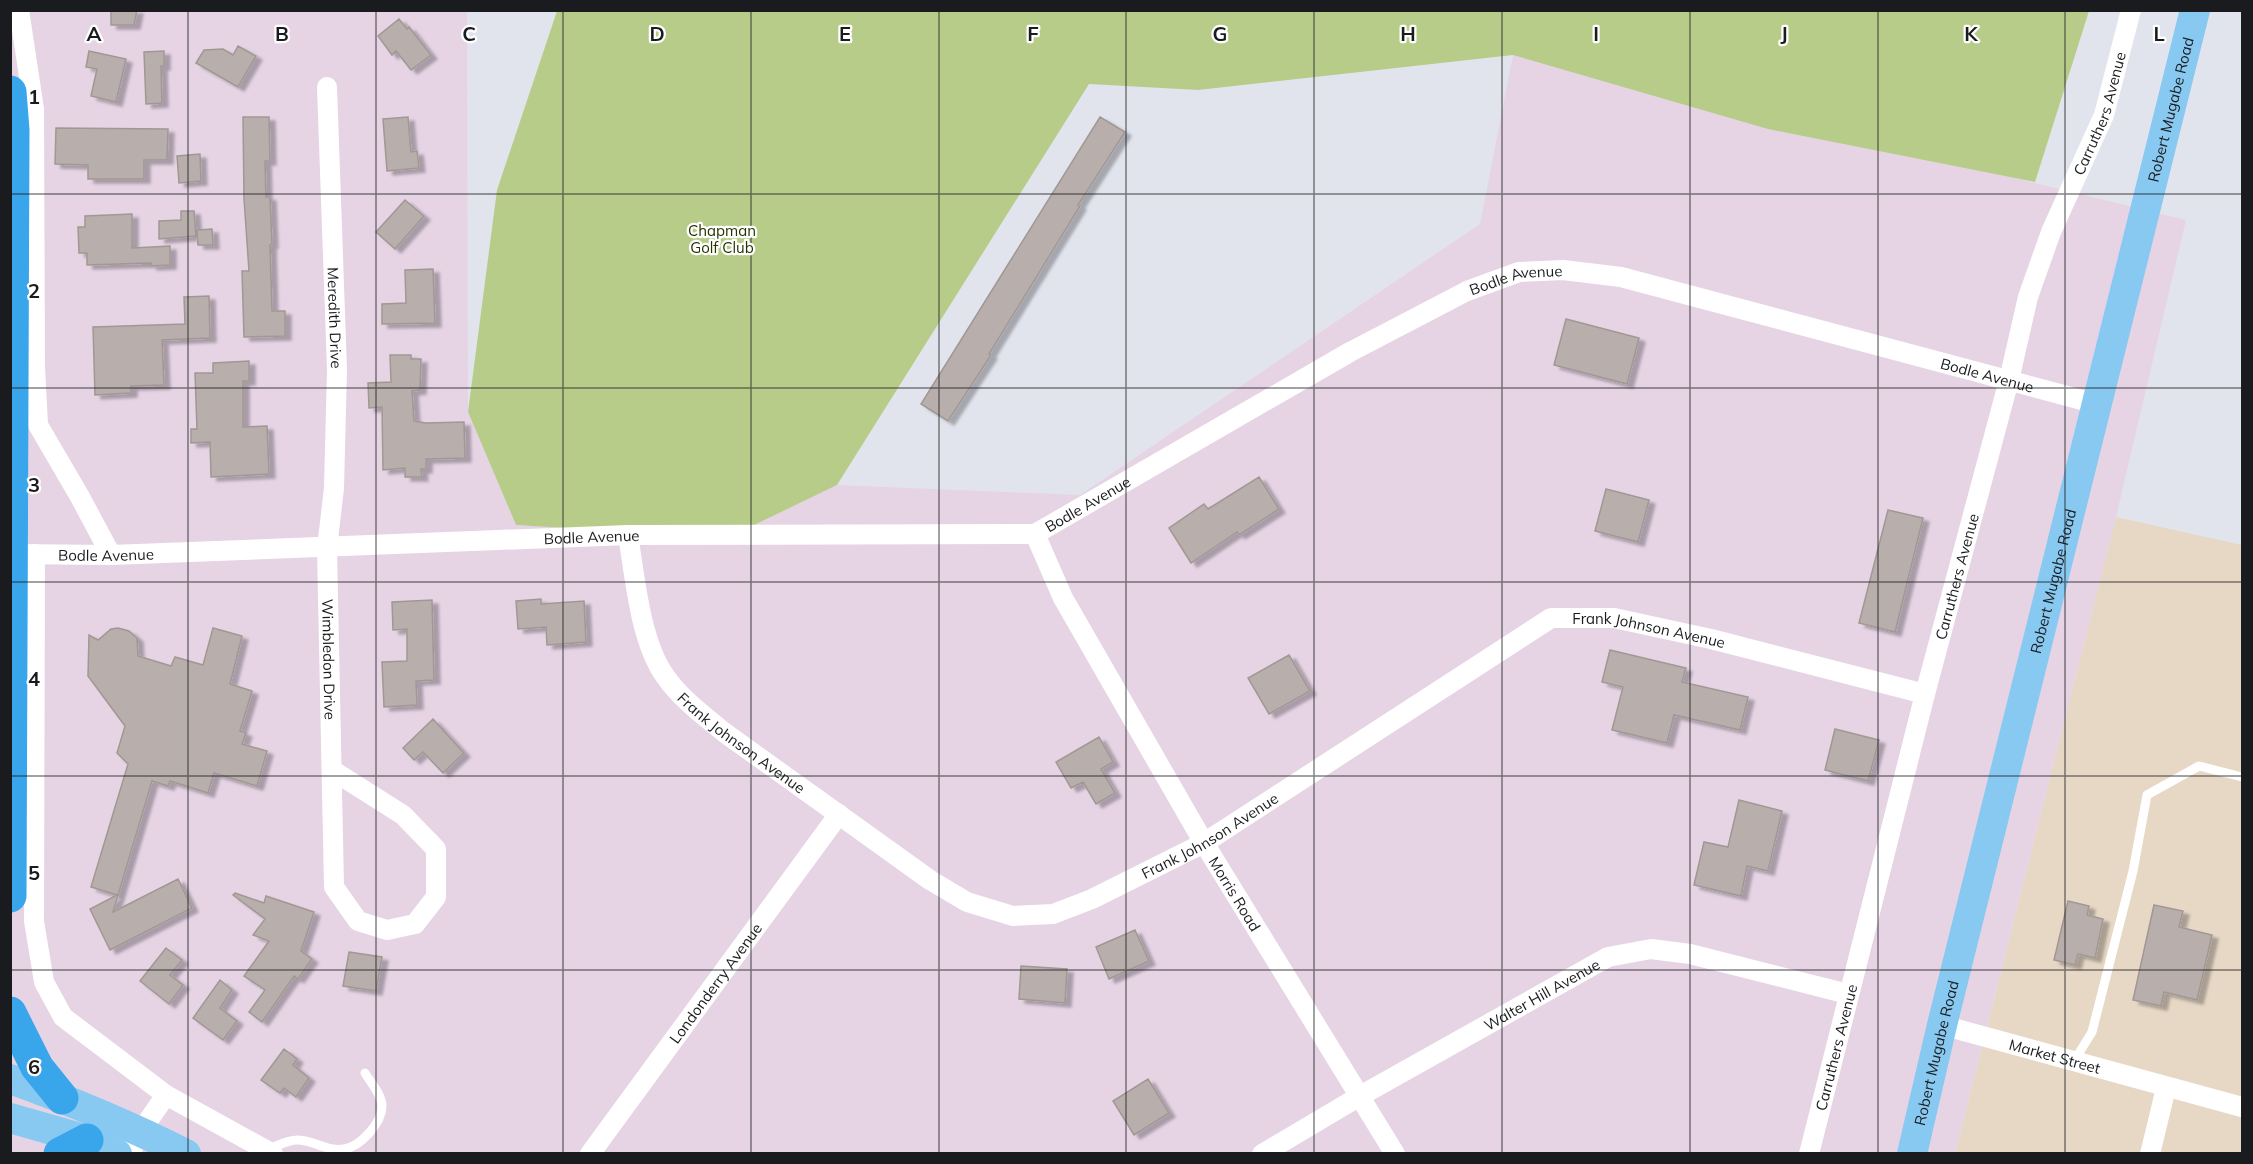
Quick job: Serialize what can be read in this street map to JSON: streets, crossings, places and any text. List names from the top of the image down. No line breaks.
{"streets":{"main road":["Robert Mugabe Road"],"street":["Carruthers Avenue","Bodle Avenue","Meredith Drive","Frank Johnson Avenue","Wimbledon Drive","Morris Road","Londonderry Avenue","Walter Hill Avenue","Market Street"]},"crossings":[["Robert Mugabe Road","Bodle Avenue"],["Robert Mugabe Road","Market Street"],["Carruthers Avenue","Bodle Avenue"],["Carruthers Avenue","Frank Johnson Avenue"],["Carruthers Avenue","Walter Hill Avenue"],["Bodle Avenue","Meredith Drive"],["Bodle Avenue","Frank Johnson Avenue"],["Bodle Avenue","Wimbledon Drive"],["Bodle Avenue","Morris Road"],["Meredith Drive","Wimbledon Drive"],["Frank Johnson Avenue","Morris Road"],["Frank Johnson Avenue","Londonderry Avenue"],["Morris Road","Walter Hill Avenue"]],"parks":["Chapman Golf Club"],"grid":{"columns":["A","B","C","D","E","F","G","H","I","J","K","L"],"rows":["1","2","3","4","5","6"]}}
